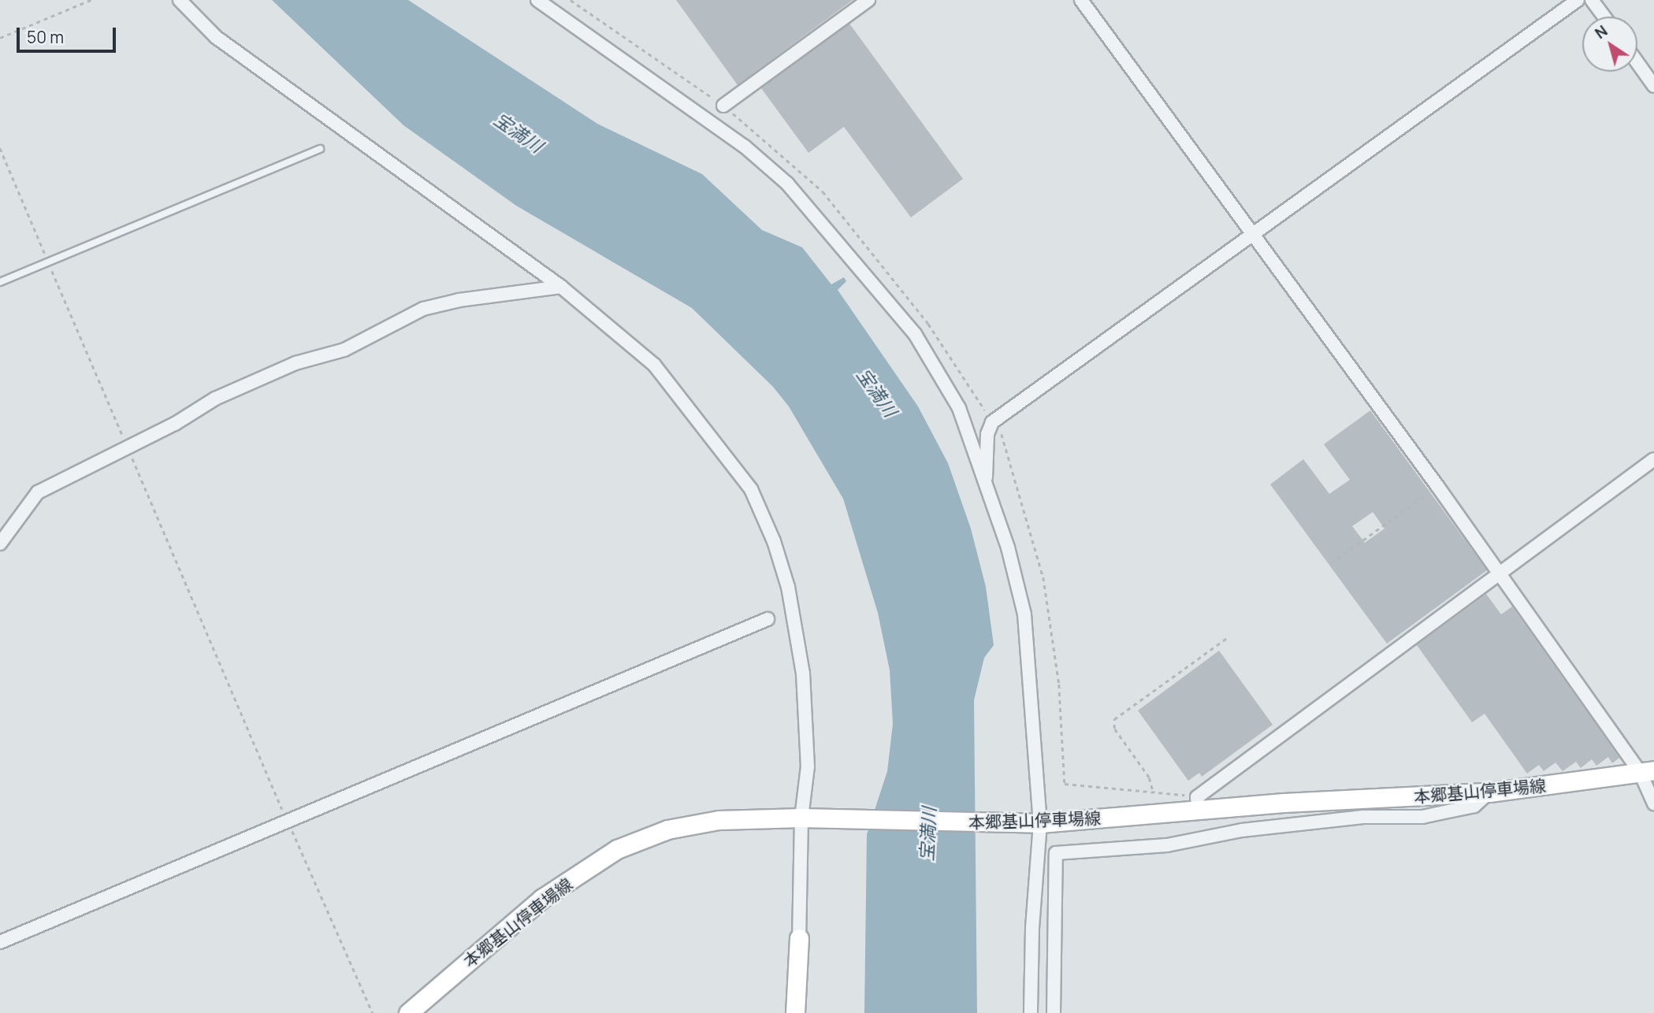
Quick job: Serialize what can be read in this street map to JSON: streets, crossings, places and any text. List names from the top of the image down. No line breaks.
{"streets":{"main road":["本郷基山停車場線"]},"water":["宝満川"],"scale_bar":"50 m","north":"top left"}
